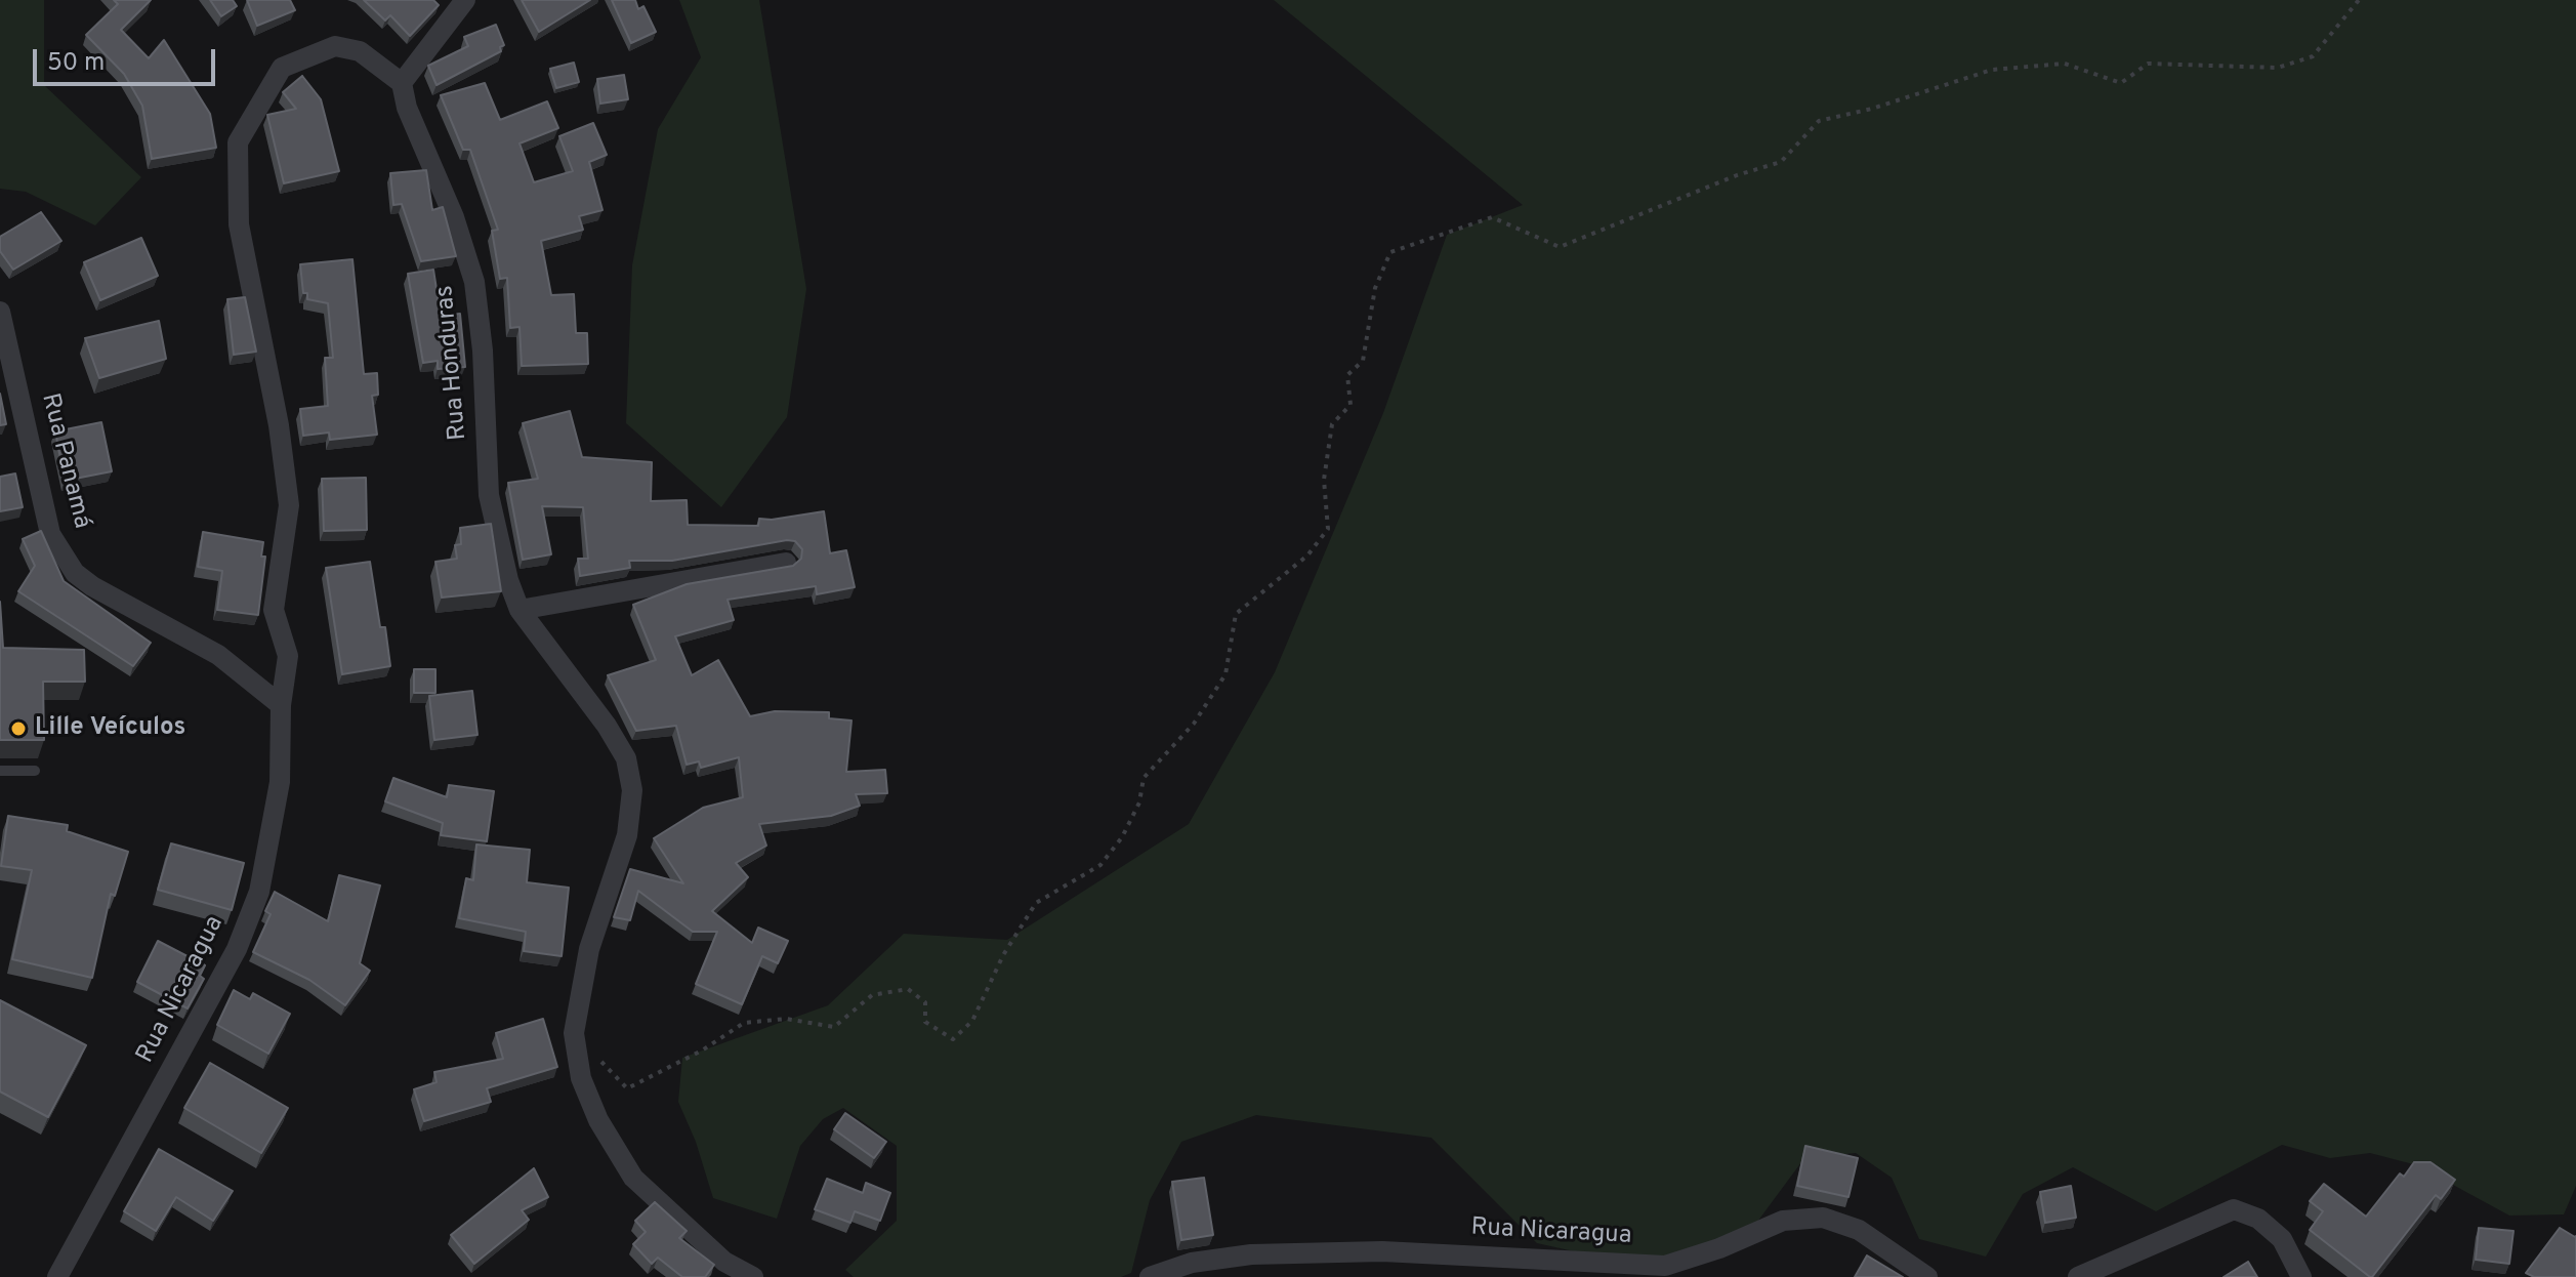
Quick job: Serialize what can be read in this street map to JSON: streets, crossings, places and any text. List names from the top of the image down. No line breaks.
{"streets":{"street":["Rua Honduras","Rua Panamá","Rua Nicaragua"]},"crossings":[["Rua Panamá","Rua Nicaragua"]],"places":["Lille Veículos"],"scale_bar":"50 m"}
